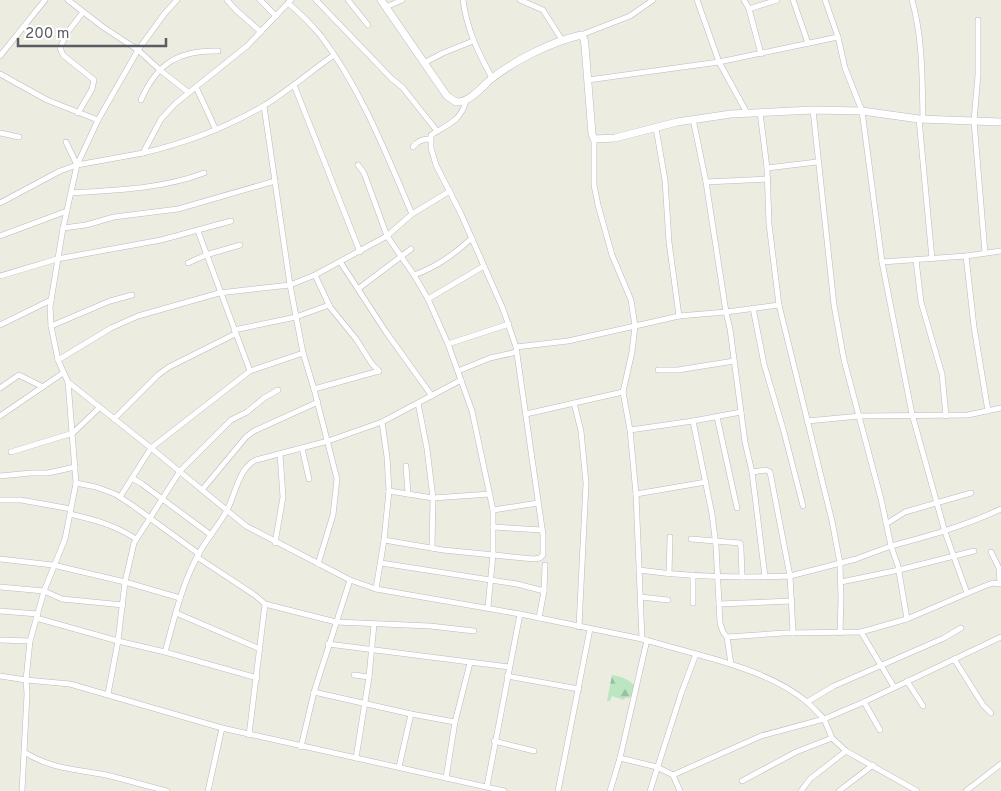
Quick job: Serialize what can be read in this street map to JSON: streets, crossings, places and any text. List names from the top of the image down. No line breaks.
{"scale_bar":"200 m"}
